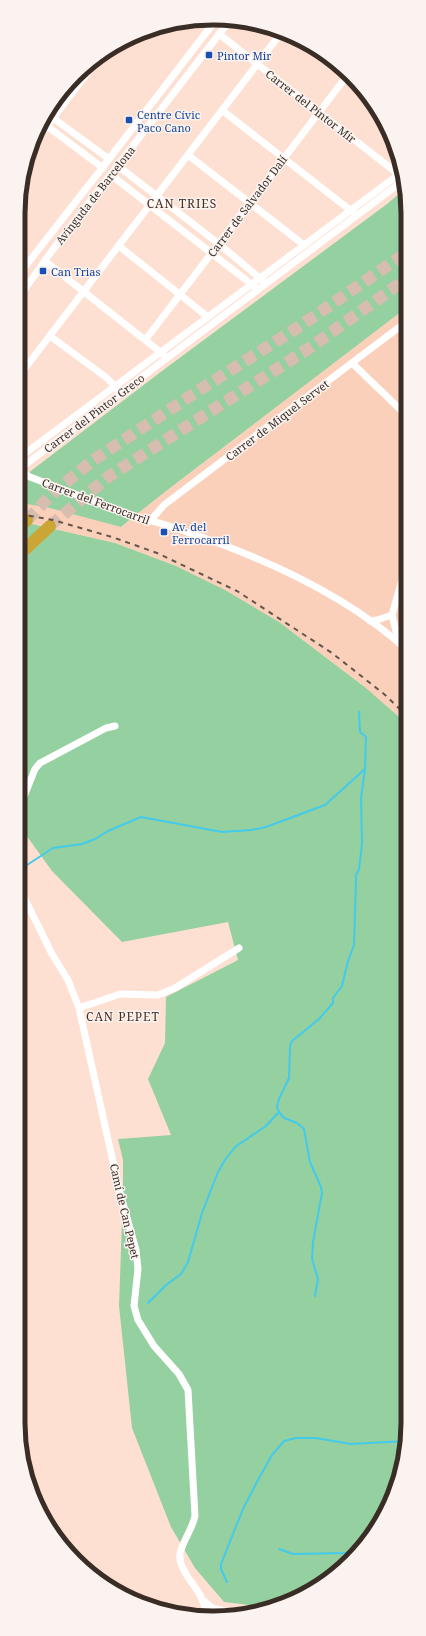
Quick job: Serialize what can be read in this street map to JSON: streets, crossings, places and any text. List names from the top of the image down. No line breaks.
{"streets":{"street":["Carrer del Pintor Mir","Avinguda de Barcelona","Carrer de Salvador Dalí","Carrer del Pintor Greco","Carrer de Miquel Servet","Carrer del Ferrocarril","Camí de Can Pepet"]},"crossings":[["Carrer del Pintor Mir","Avinguda de Barcelona"],["Carrer del Pintor Mir","Carrer de Salvador Dalí"],["Carrer de Miquel Servet","Carrer del Ferrocarril"]],"districts":["CAN TRIES","CAN PEPET"],"places":{"transit":["Pintor Mir","Centre Cívic Paco Cano","Can Trias","Av. del Ferrocarril"]}}
